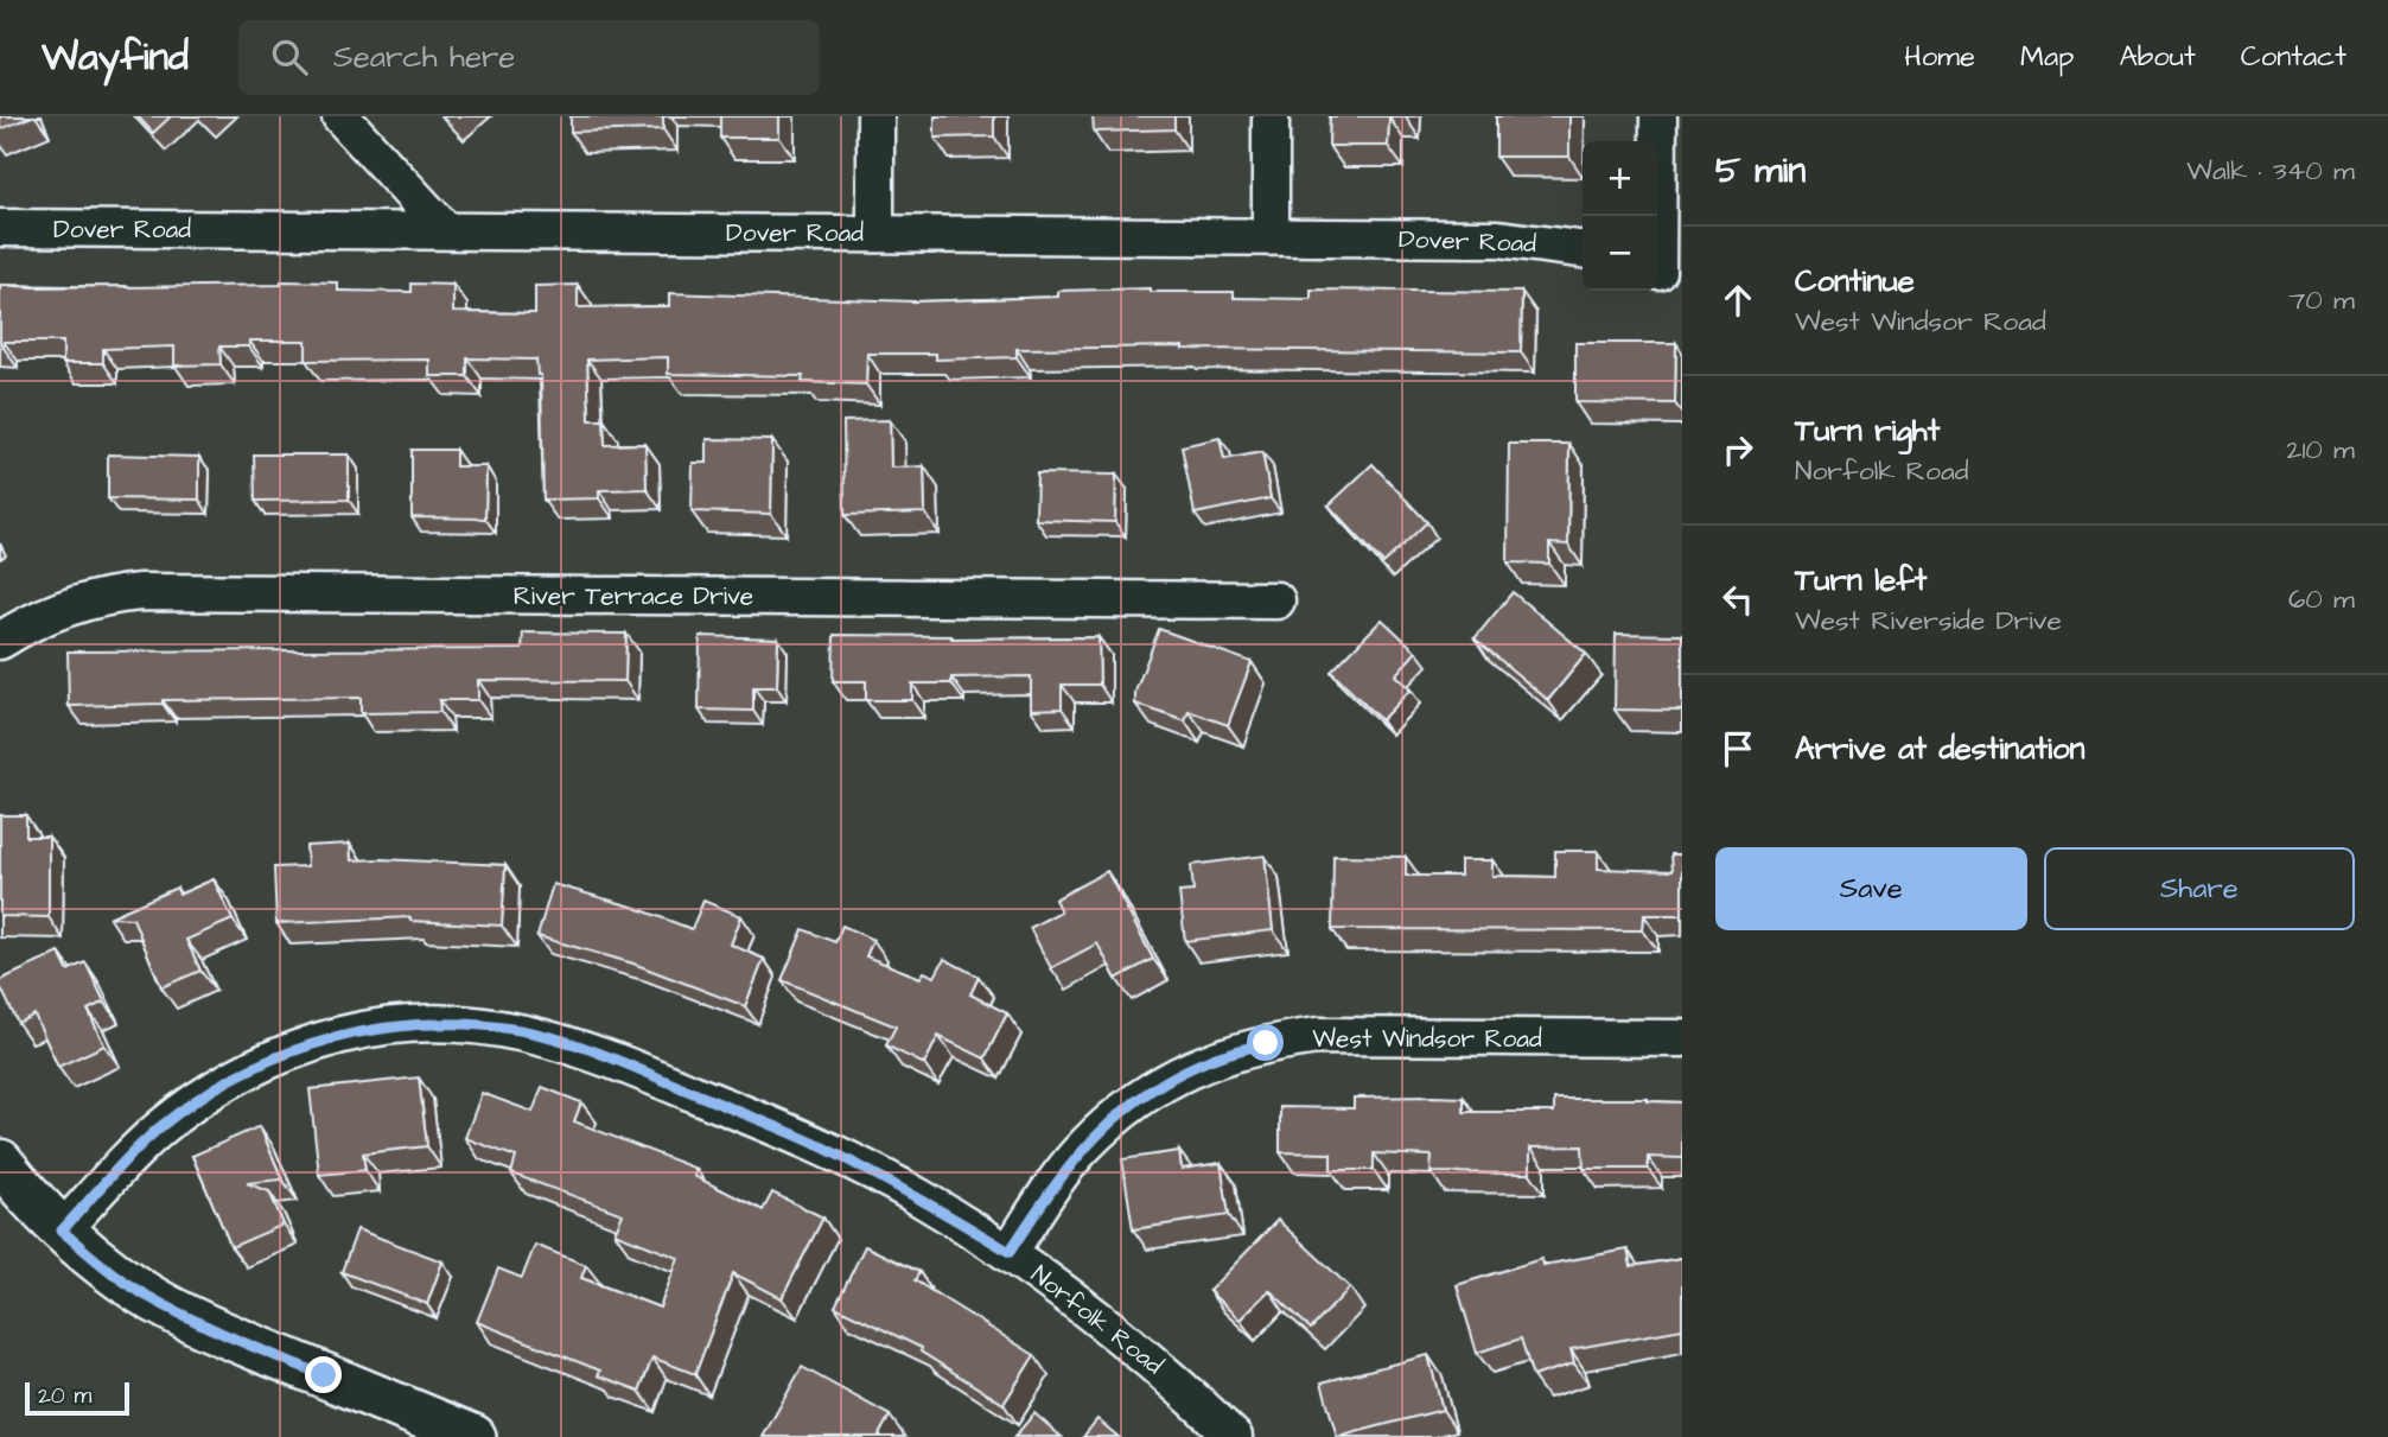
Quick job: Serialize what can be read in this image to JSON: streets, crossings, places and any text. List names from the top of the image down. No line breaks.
{"streets":{"street":["Dover Road","River Terrace Drive","West Windsor Road","Norfolk Road"]},"crossings":[["West Windsor Road","Norfolk Road"]],"scale_bar":"20 m","page":{"header":"Wayfind","search":"Search here","nav":["Home","Map","About","Contact"],"heading":["5 min","Walk · 340 m"],"map_buttons":["+","−"],"list":[["Continue","West Windsor Road","70 m"],["Turn right","Norfolk Road","210 m"],["Turn left","West Riverside Drive","60 m"],"Arrive at destination"],"buttons":["Save","Share"],"scale":"20 m"}}
